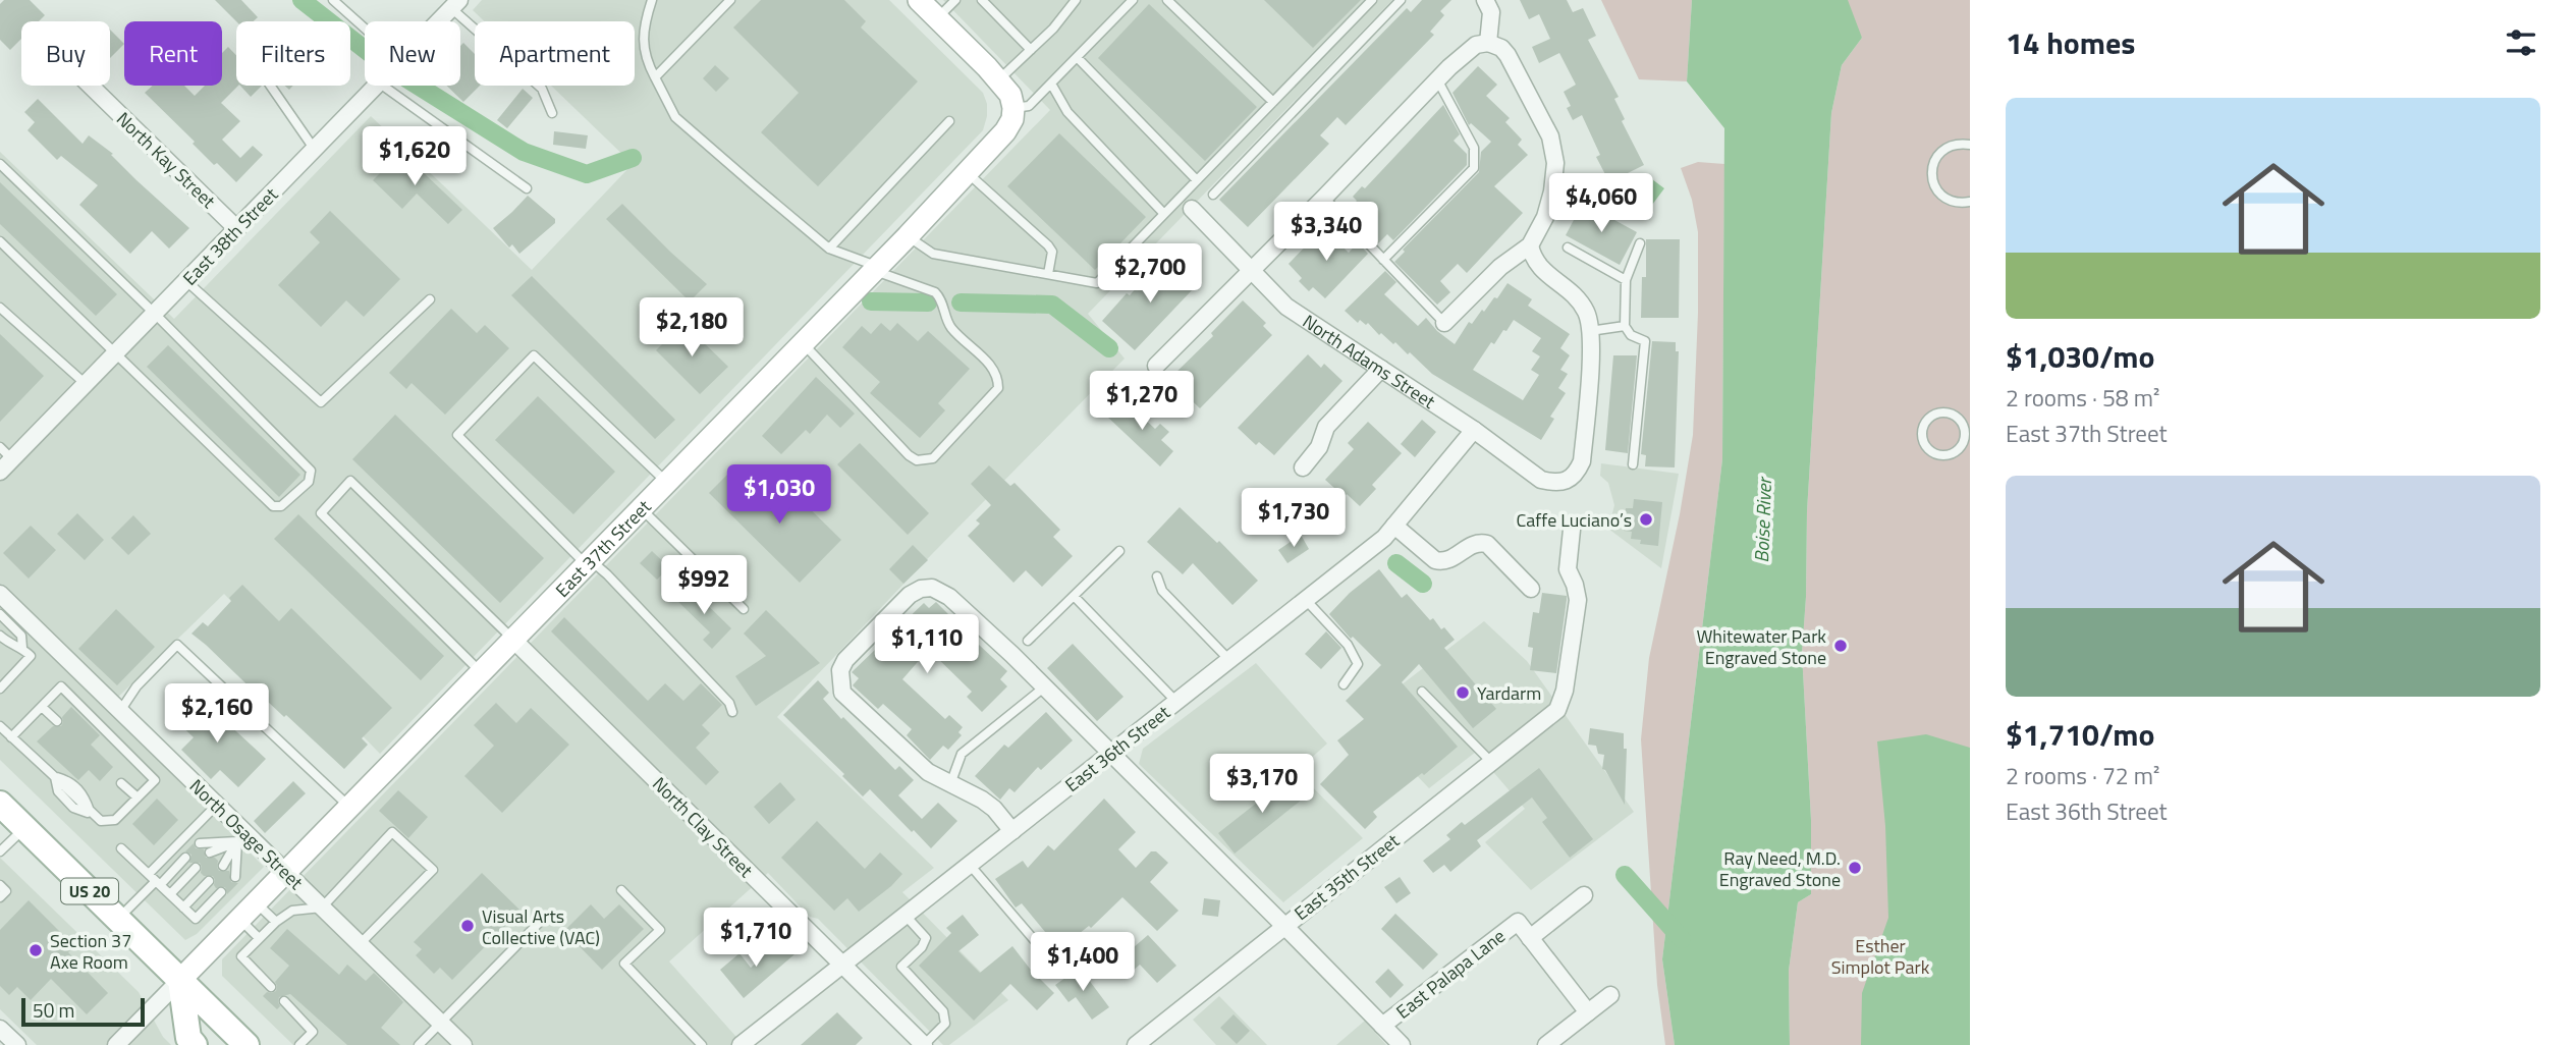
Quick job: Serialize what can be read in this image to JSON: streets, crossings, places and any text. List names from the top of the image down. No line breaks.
{"streets":{"main road":["US 20"],"street":["North Kay Street","East 38th Street","North Adams Street","East 37th Street","East 36th Street","North Clay Street","North Osage Street","East 35th Street","East Palapa Lane"]},"crossings":[["North Kay Street","East 38th Street"],["North Adams Street","East 36th Street"],["East 37th Street","North Clay Street"],["East 37th Street","North Osage Street"],["East 37th Street","US 20"],["East 36th Street","North Clay Street"]],"water":["Boise River"],"parks":["Esther Simplot Park"],"places":["Caffe Luciano’s","Whitewater Park Engraved Stone","Yardarm","Ray Need, M.D. Engraved Stone","Visual Arts Collective (VAC)","Section 37 Axe Room"],"scale_bar":"50 m","page":{"heading":"14 homes","chip":["Buy","Rent","Filters","New","Apartment"],"list":[{"name":"$1,030/mo","note":"2 rooms · 58 m² · East 37th Street"},{"name":"$1,710/mo","note":"2 rooms · 72 m² · East 36th Street"}],"price":["$1,620","$4,060","$3,340","$2,700","$2,180","$1,270","$1,030","$1,730","$992","$1,110","$2,160","$3,170","$1,710","$1,400"],"scale":"50 m"}}
